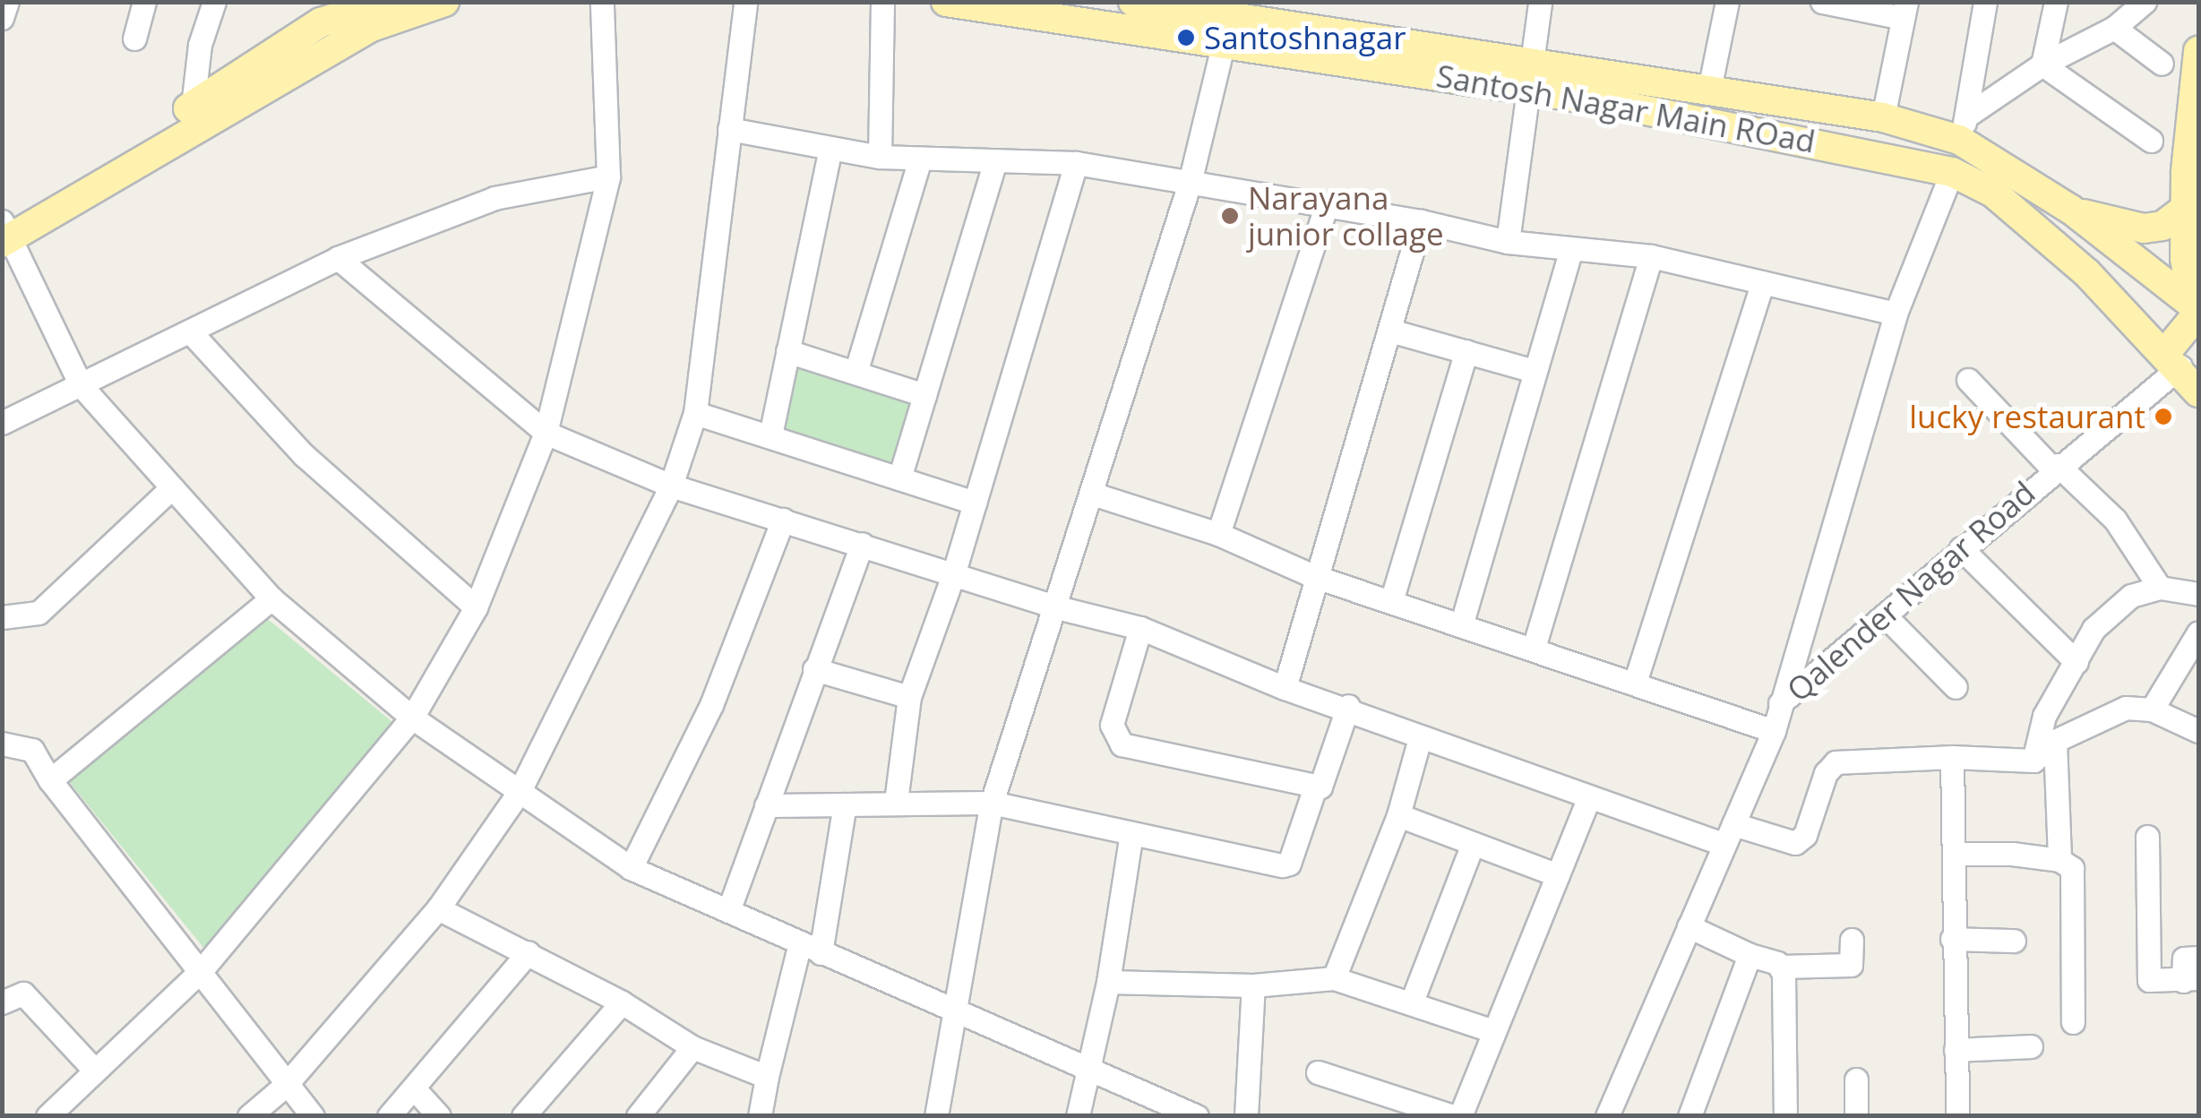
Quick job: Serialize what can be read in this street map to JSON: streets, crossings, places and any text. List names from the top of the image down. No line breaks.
{"streets":{"main road":["Santosh Nagar Main ROad"],"street":["Qalender Nagar Road"]},"crossings":[["Santosh Nagar Main ROad","Qalender Nagar Road"]],"places":["Santoshnagar","Narayana junior collage","lucky restaurant"]}
